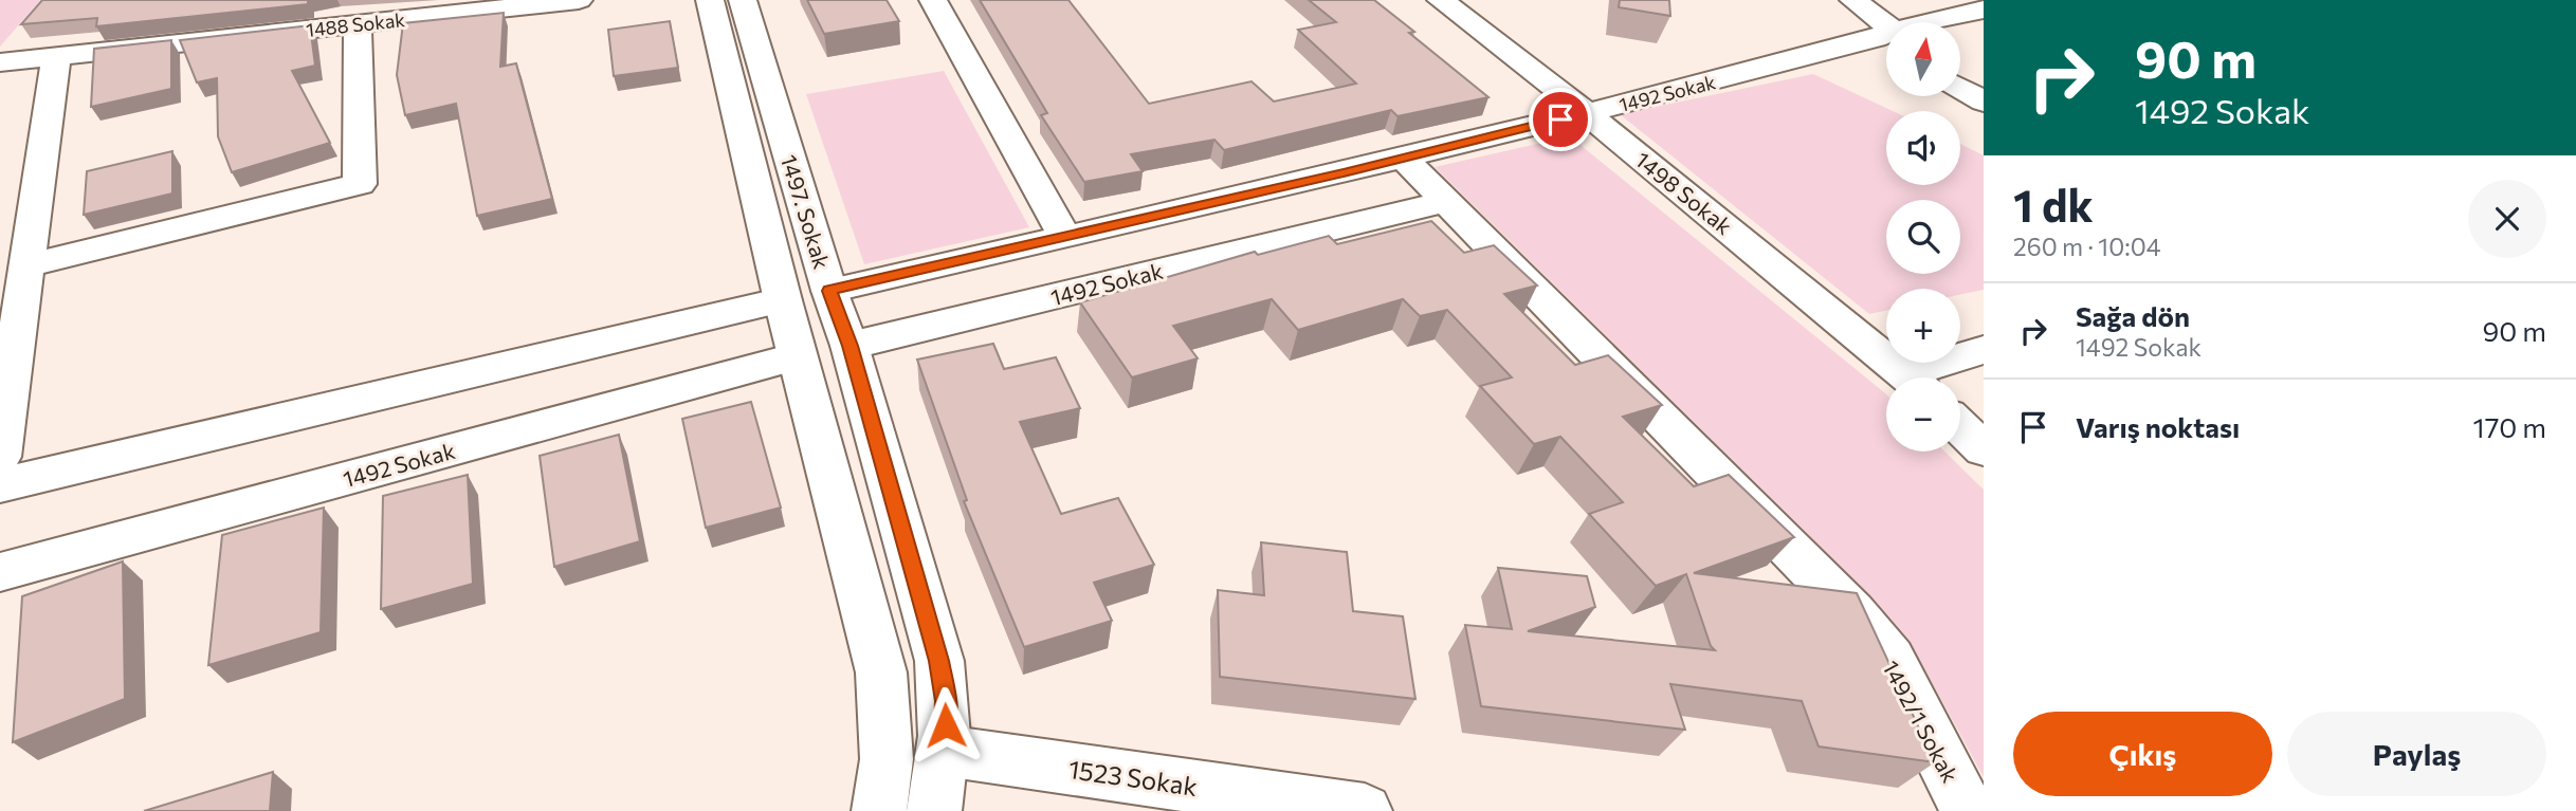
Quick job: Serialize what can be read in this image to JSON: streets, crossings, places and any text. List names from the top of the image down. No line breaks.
{"streets":{"street":["1488 Sokak","1492 Sokak","1498 Sokak","1497. Sokak","1492/1 Sokak","1523 Sokak"]},"crossings":[["1492 Sokak","1498 Sokak"],["1492 Sokak","1497. Sokak"],["1492 Sokak","1492/1 Sokak"],["1497. Sokak","1523 Sokak"]],"north":"top","page":{"turn":["90 m","1492 Sokak"],"map_buttons":["+","−"],"heading":["1 dk","260 m · 10:04"],"list":[{"name":"Sağa dön","note":"1492 Sokak","value":"90 m"},{"name":"Varış noktası","value":"170 m"}],"buttons":["Çıkış","Paylaş"]}}
